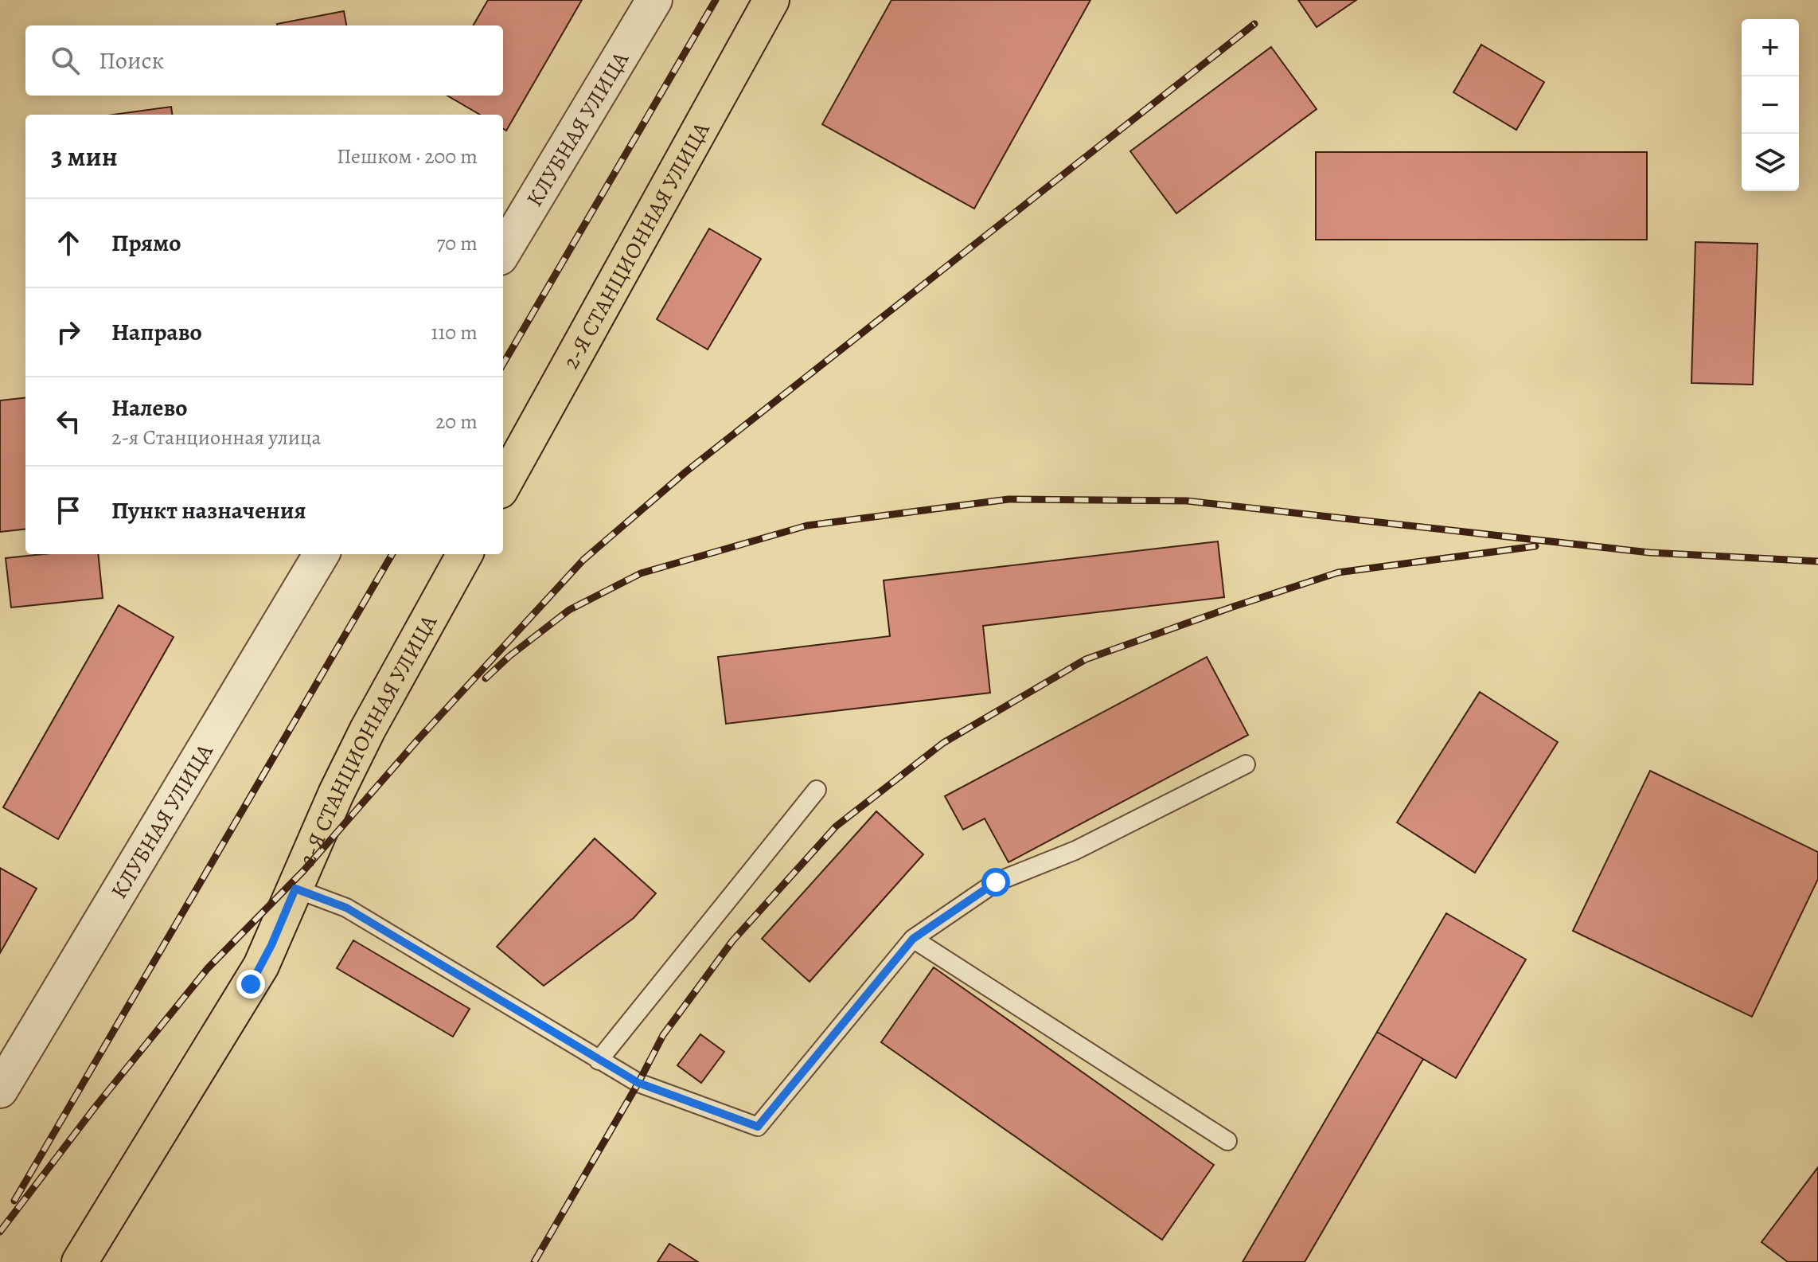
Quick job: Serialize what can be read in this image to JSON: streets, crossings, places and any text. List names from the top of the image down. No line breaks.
{"streets":{"main road":["2-Я СТАНЦИОННАЯ УЛИЦА"],"street":["КЛУБНАЯ УЛИЦА"]},"page":{"map_buttons":["+","−"],"search":"Поиск","heading":["3 мин","Пешком · 200 m"],"list":[["Прямо","70 m"],["Направо","110 m"],["Налево","2-я Станционная улица","20 m"],"Пункт назначения"]}}
